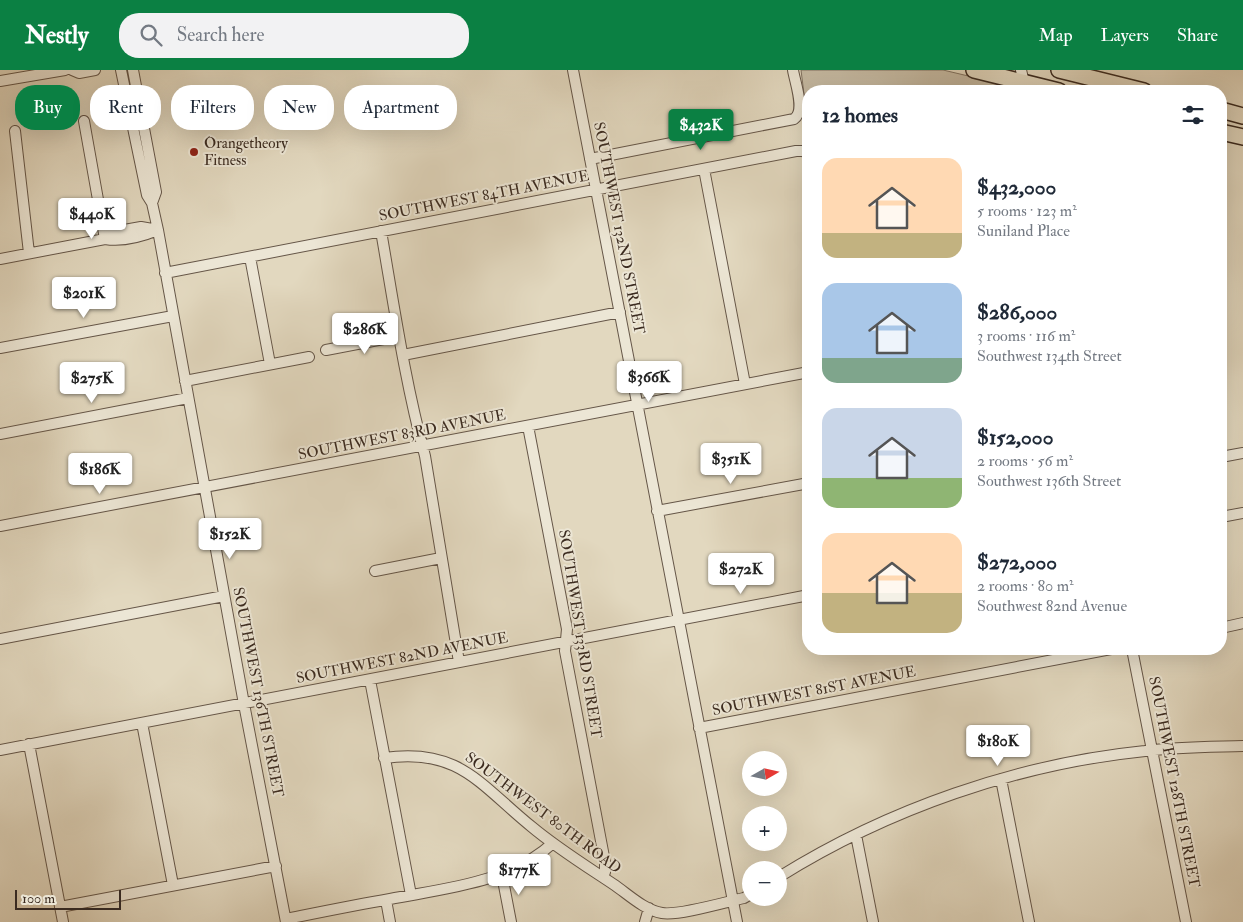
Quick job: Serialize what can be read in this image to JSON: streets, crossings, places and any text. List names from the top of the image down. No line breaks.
{"streets":{"street":["SOUTHWEST 84TH AVENUE","SOUTHWEST 132ND STREET","SOUTHWEST 83RD AVENUE","SOUTHWEST 133RD STREET","SOUTHWEST 82ND AVENUE","SOUTHWEST 81ST AVENUE","SOUTHWEST 136TH STREET","SOUTHWEST 128TH STREET","SOUTHWEST 80TH ROAD"]},"crossings":[["SOUTHWEST 84TH AVENUE","SOUTHWEST 132ND STREET"],["SOUTHWEST 84TH AVENUE","SOUTHWEST 136TH STREET"],["SOUTHWEST 132ND STREET","SOUTHWEST 83RD AVENUE"],["SOUTHWEST 132ND STREET","SOUTHWEST 82ND AVENUE"],["SOUTHWEST 132ND STREET","SOUTHWEST 81ST AVENUE"],["SOUTHWEST 83RD AVENUE","SOUTHWEST 133RD STREET"],["SOUTHWEST 83RD AVENUE","SOUTHWEST 136TH STREET"],["SOUTHWEST 133RD STREET","SOUTHWEST 82ND AVENUE"],["SOUTHWEST 133RD STREET","SOUTHWEST 80TH ROAD"],["SOUTHWEST 82ND AVENUE","SOUTHWEST 136TH STREET"]],"places":["Orangetheory Fitness"],"scale_bar":"100 m","north":"right","page":{"header":"Nestly","search":"Search here","nav":["Map","Layers","Share"],"chip":["Buy","Rent","Filters","New","Apartment"],"heading":"12 homes","price":["$432K","$440K","$201K","$286K","$366K","$275K","$351K","$186K","$152K","$272K","$180K","$177K"],"list":[{"name":"$432,000","note":"5 rooms · 123 m² · Suniland Place"},{"name":"$286,000","note":"3 rooms · 116 m² · Southwest 134th Street"},{"name":"$152,000","note":"2 rooms · 56 m² · Southwest 136th Street"},{"name":"$272,000","note":"2 rooms · 80 m² · Southwest 82nd Avenue"}],"map_buttons":["+","−"],"scale":"100 m"}}
